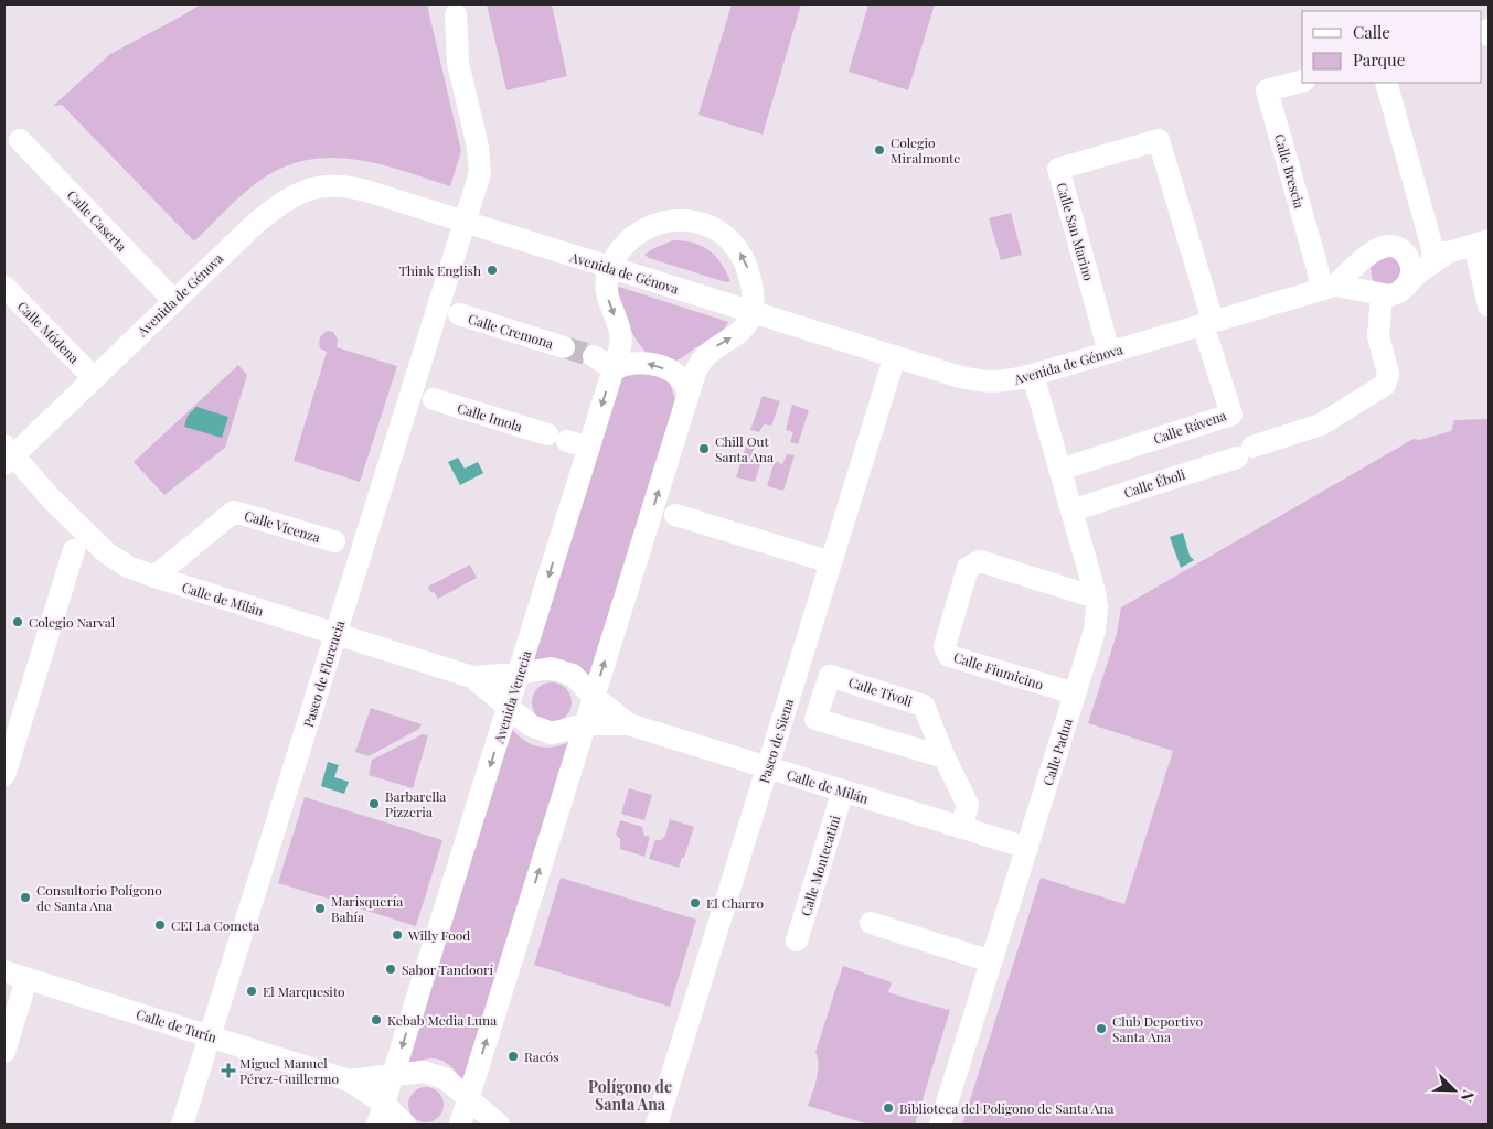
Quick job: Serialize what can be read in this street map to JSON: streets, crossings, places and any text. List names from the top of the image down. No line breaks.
{"streets":{"street":["Calle Brescia","Calle Caserta","Calle San Marino","Avenida de Génova","Calle Cremona","Calle Módena","Calle Imola","Calle Rávena","Calle Éboli","Calle Vicenza","Calle de Milán","Calle Fiumicino","Paseo de Florencia","Calle Tívoli","Avenida Venecia","Paseo de Siena","Calle Padua","Calle Montecatini","Calle de Turín"]},"crossings":[["Calle Brescia","Avenida de Génova"],["Calle Caserta","Avenida de Génova"],["Calle San Marino","Avenida de Génova"],["Calle San Marino","Calle Rávena"],["Avenida de Génova","Calle Módena"],["Avenida de Génova","Calle Rávena"],["Avenida de Génova","Calle Éboli"],["Avenida de Génova","Calle de Milán"],["Avenida de Génova","Paseo de Florencia"],["Avenida de Génova","Avenida Venecia"],["Avenida de Génova","Paseo de Siena"],["Avenida de Génova","Calle Padua"],["Calle Imola","Avenida Venecia"],["Calle Rávena","Calle Padua"],["Calle Éboli","Calle Padua"],["Calle Vicenza","Calle de Milán"],["Calle de Milán","Paseo de Florencia"],["Calle de Milán","Calle Tívoli"],["Calle de Milán","Avenida Venecia"],["Calle de Milán","Paseo de Siena"],["Calle de Milán","Calle Padua"],["Calle de Milán","Calle Montecatini"],["Calle Fiumicino","Calle Padua"],["Paseo de Florencia","Calle de Turín"],["Avenida Venecia","Calle de Turín"]],"districts":["Polígono de Santa Ana"],"places":{"other":["Colegio Miralmonte","Think English","Chill Out Santa Ana","Colegio Narval","Barbarella Pizzeria","Consultorio Polígono de Santa Ana","El Charro","Marisquería Bahía","CEI La Cometa","Willy Food","Sabor Tandoorí","El Marquesito","Kebab Media Luna","Club Deportivo Santa Ana","Racós","Biblioteca del Polígono de Santa Ana"],"health":["Miguel Manuel Pérez-Guillermo"]},"legend":["Calle","Parque"],"north":"bottom right"}
